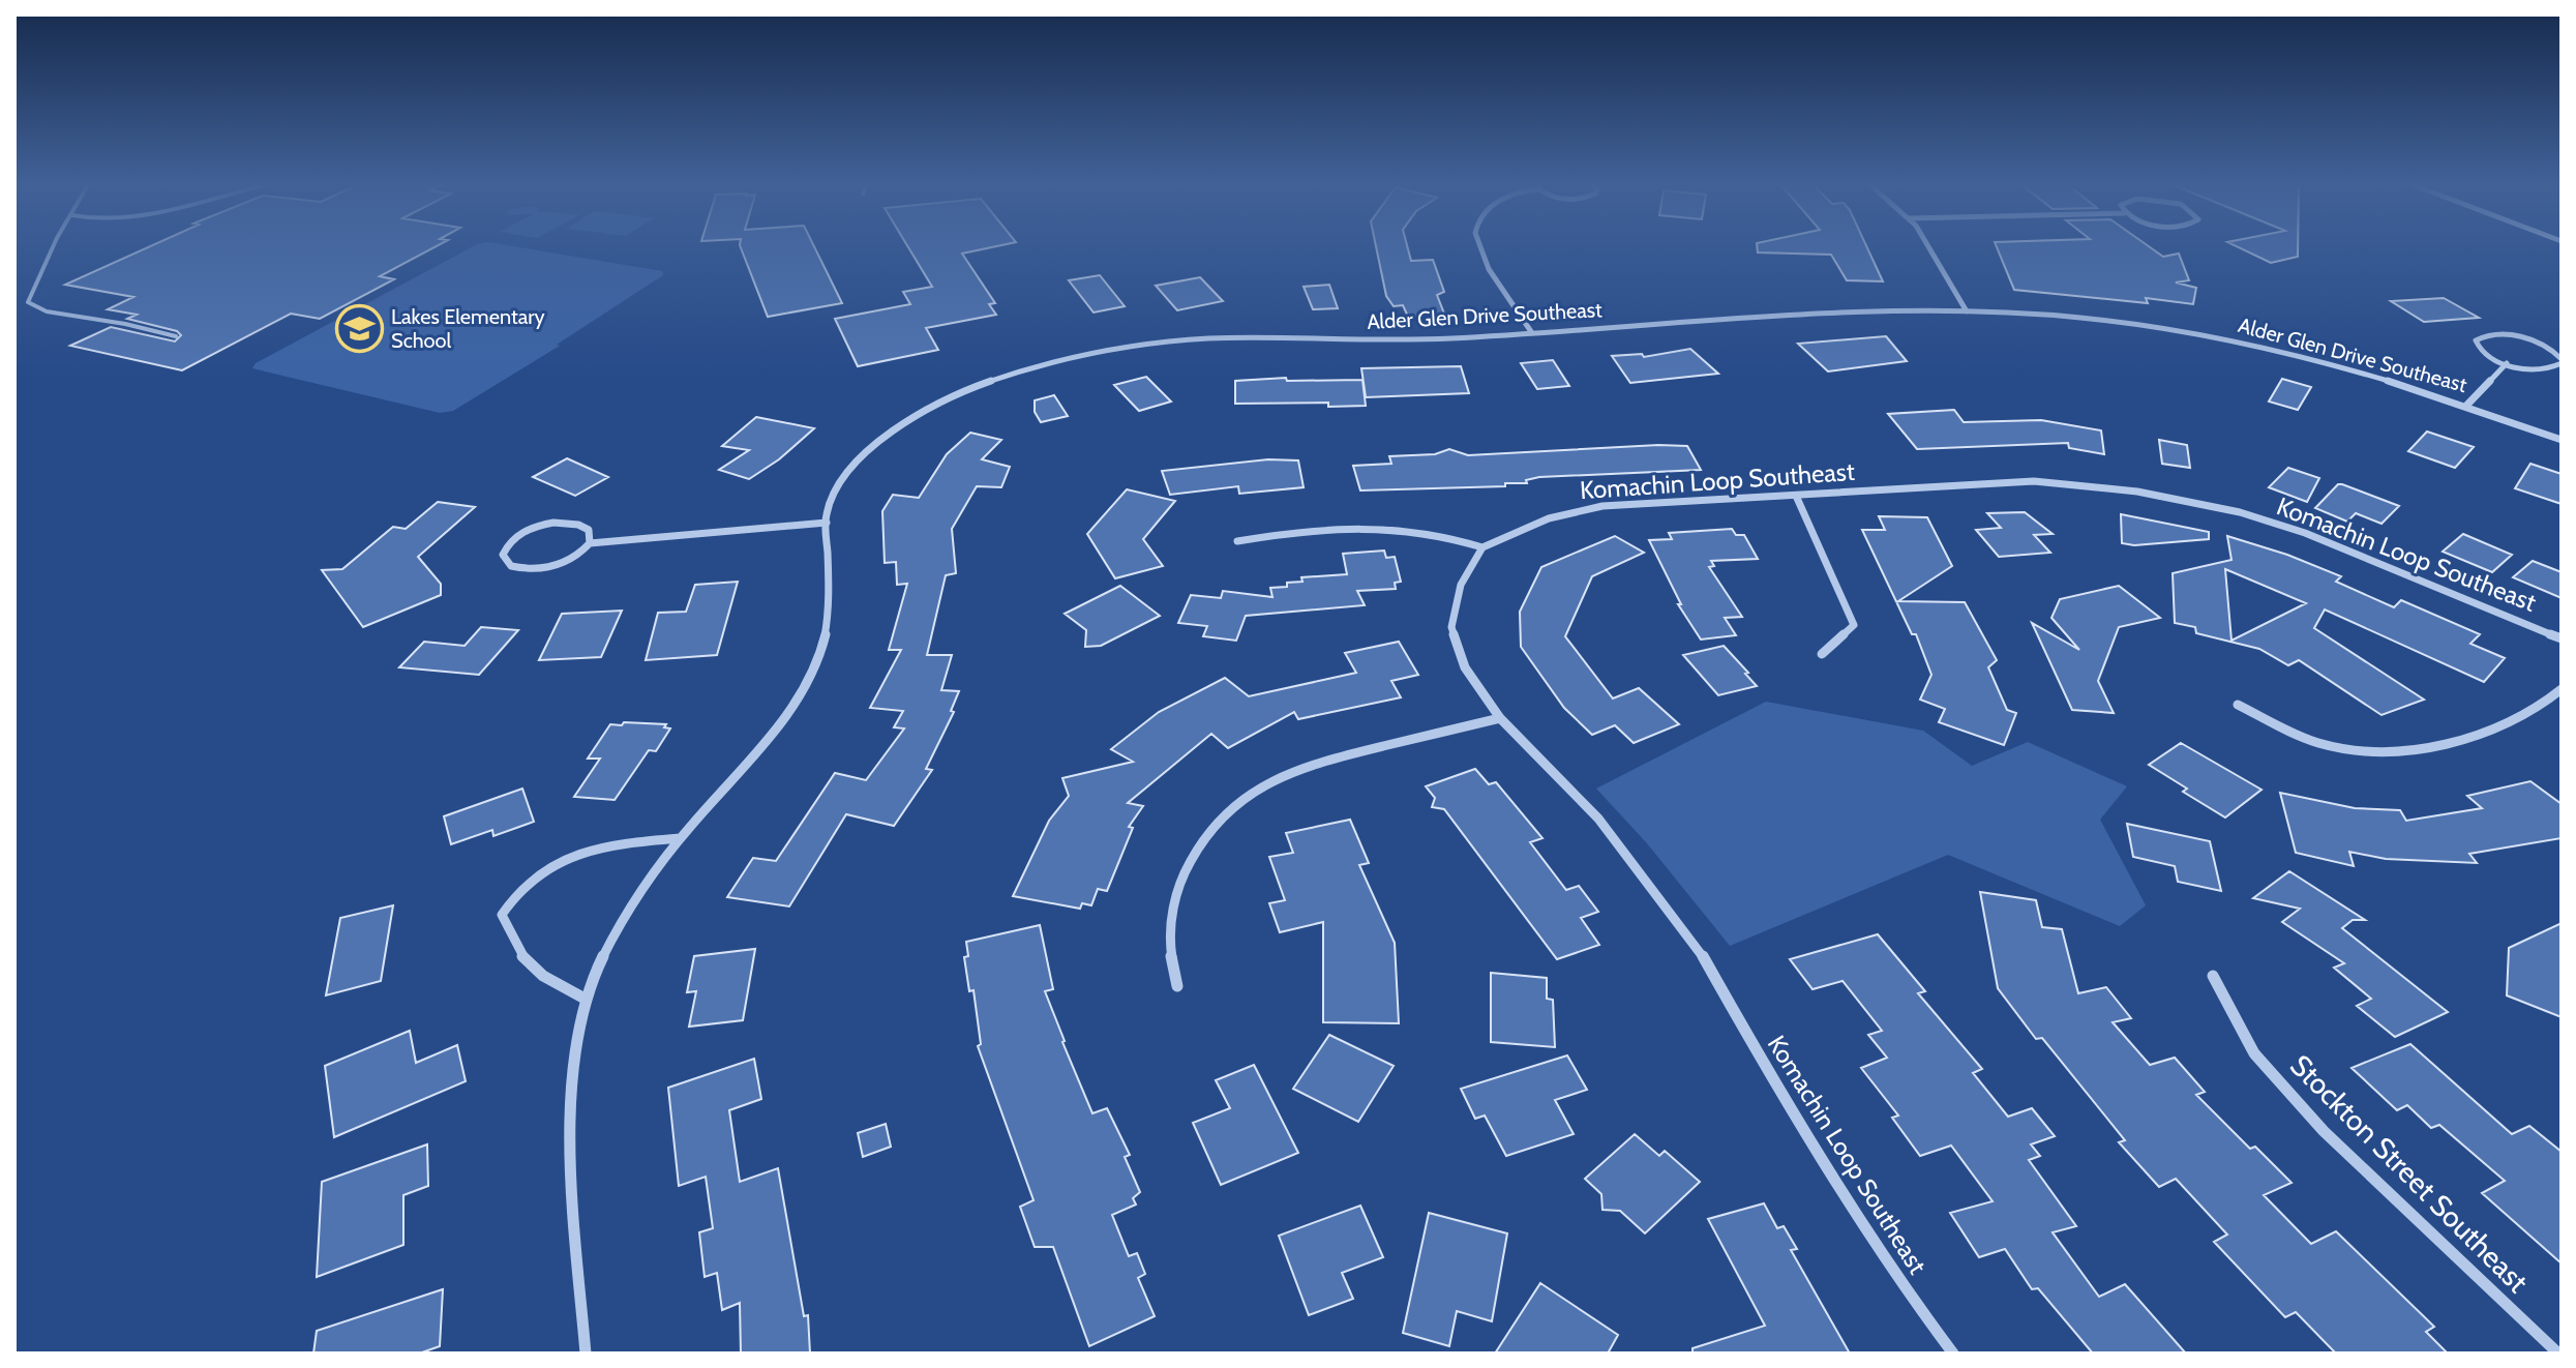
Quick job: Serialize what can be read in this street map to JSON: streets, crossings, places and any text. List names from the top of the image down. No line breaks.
{"streets":{"street":["Alder Glen Drive Southeast","Komachin Loop Southeast","Stockton Street Southeast"]},"places":{"school or university":["Lakes Elementary School"]}}
